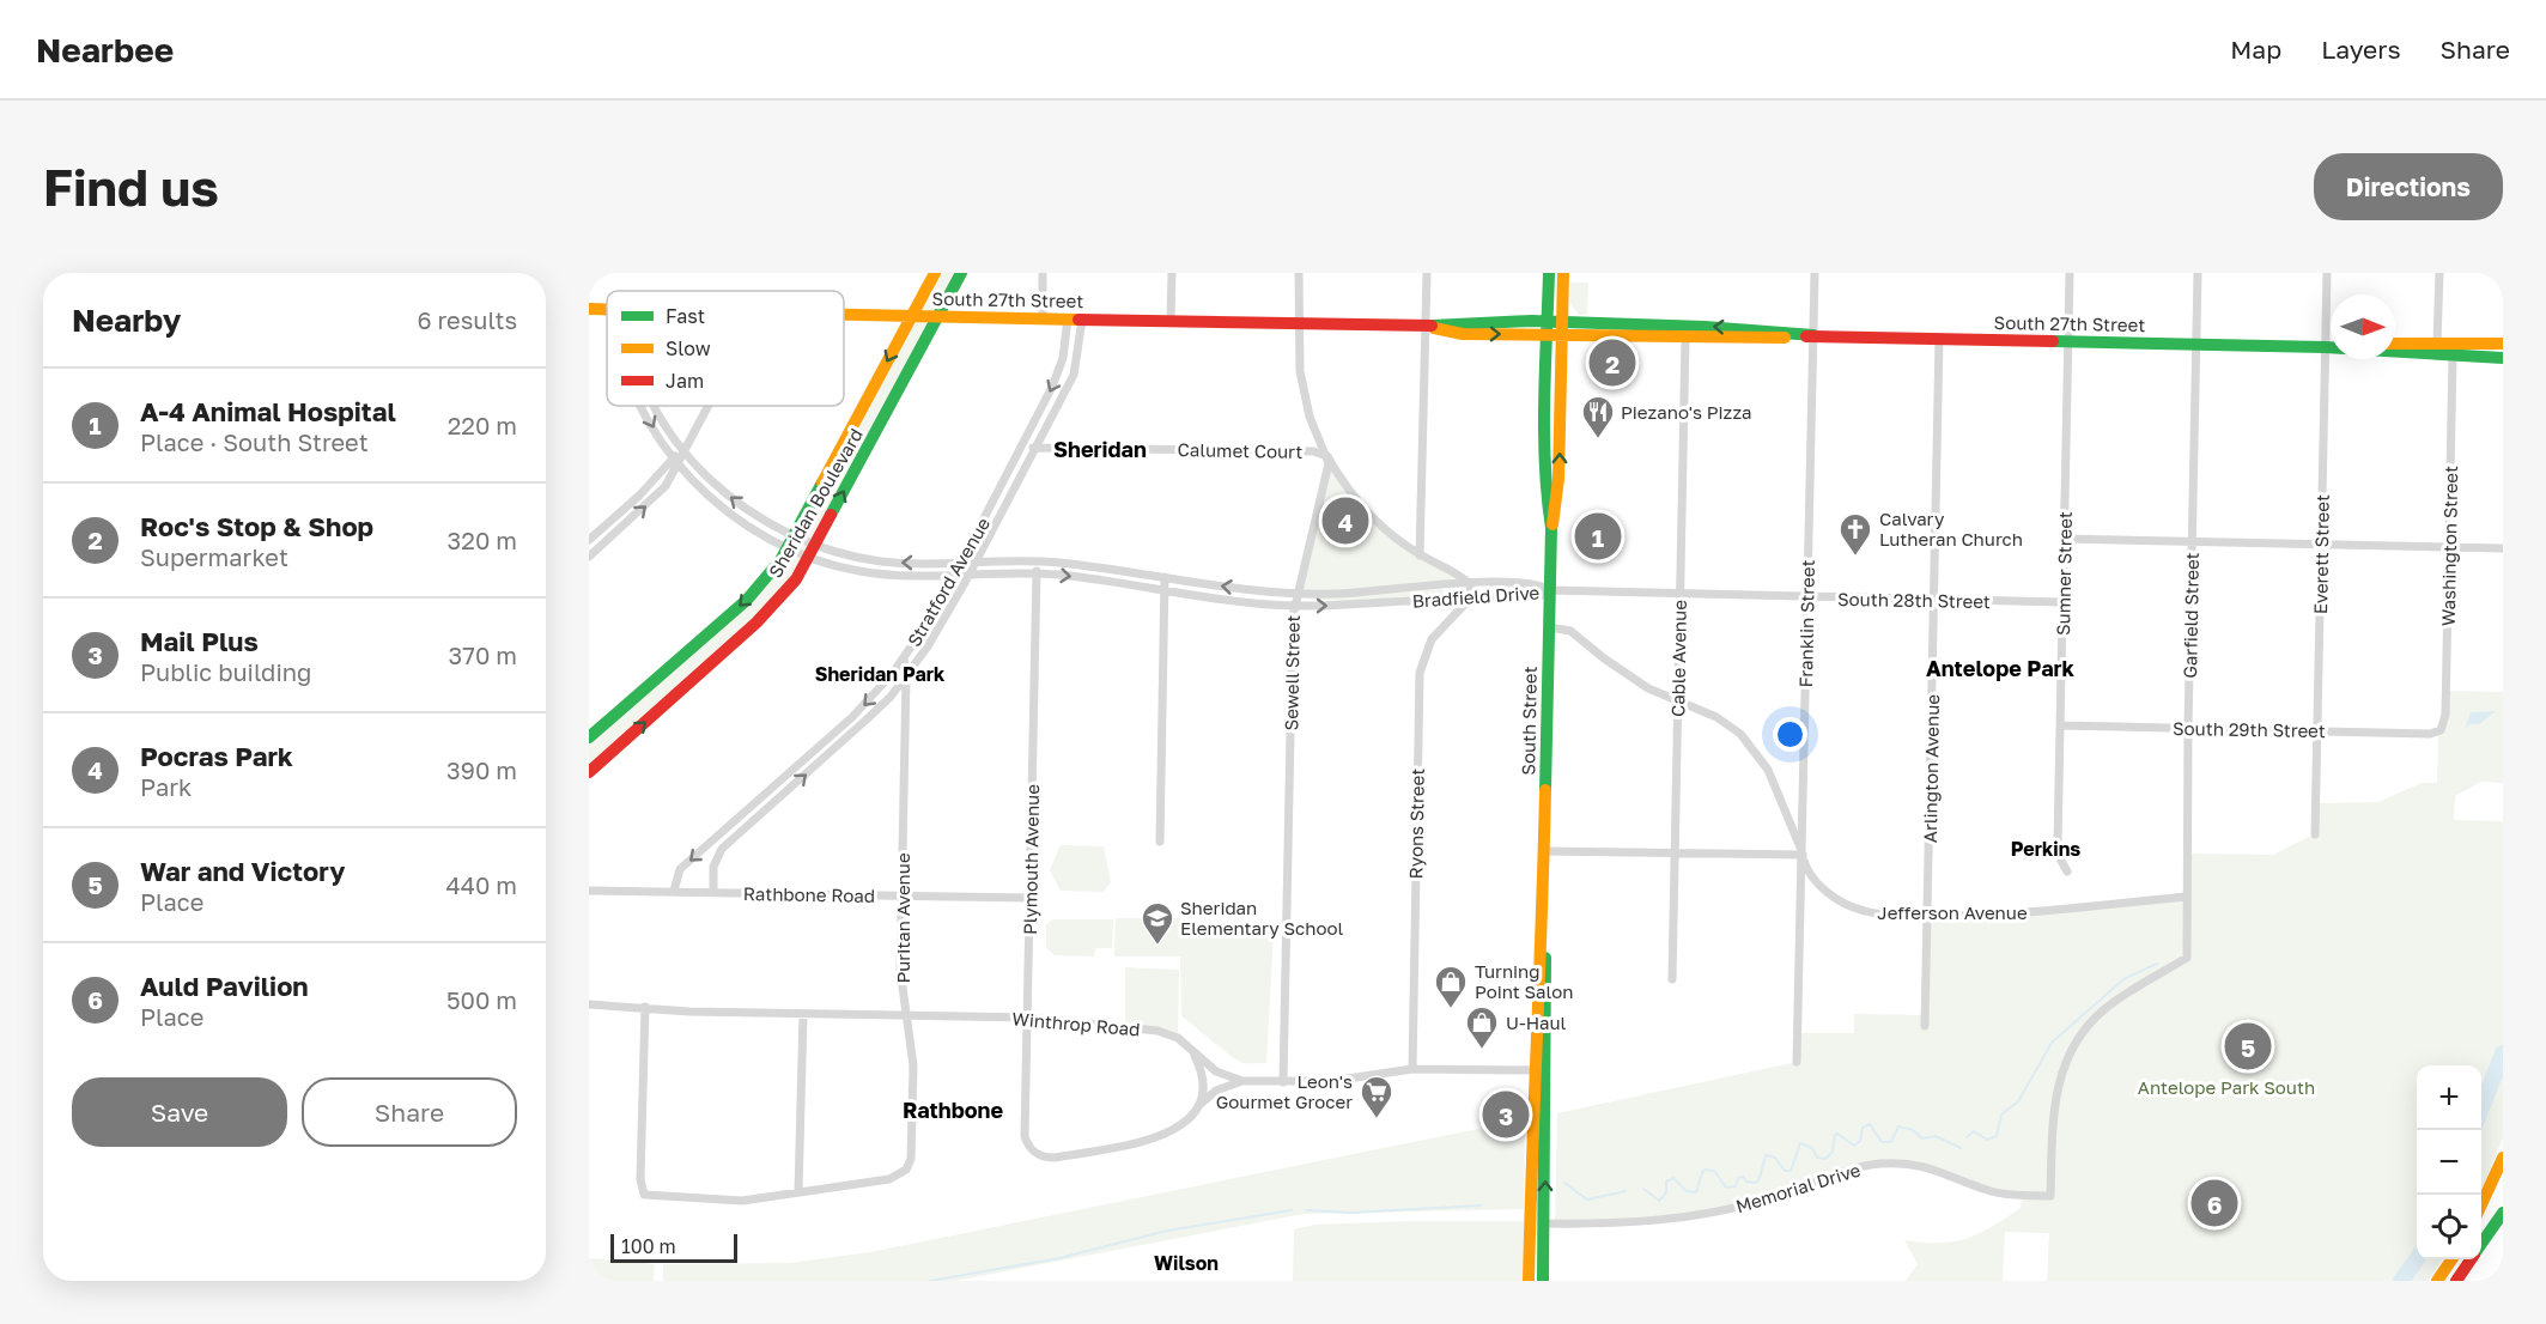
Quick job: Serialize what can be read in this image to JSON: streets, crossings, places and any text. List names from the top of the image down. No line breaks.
{"streets":{"main road":["South 27th Street","Sheridan Boulevard","South Street"],"street":["Calumet Court","Washington Street","Everett Street","Sumner Street","Stratford Avenue","Bradfield Drive","South 28th Street","Garfield Street","Franklin Street","Cable Avenue","Sewell Street","South 29th Street","Arlington Avenue","Ryons Street","Plymouth Avenue","Rathbone Road","Jefferson Avenue","Puritan Avenue","Winthrop Road","Memorial Drive"]},"crossings":[["South 27th Street","Sheridan Boulevard"],["South 27th Street","Washington Street"],["South 27th Street","Everett Street"],["South 27th Street","Sumner Street"],["South 27th Street","Stratford Avenue"],["South 27th Street","Garfield Street"],["South 27th Street","Franklin Street"],["South 27th Street","Cable Avenue"],["South 27th Street","Sewell Street"],["South 27th Street","South Street"],["South 27th Street","Arlington Avenue"],["Calumet Court","Stratford Avenue"],["Calumet Court","Sewell Street"],["Sheridan Boulevard","Bradfield Drive"],["Washington Street","South 29th Street"],["Everett Street","South 29th Street"],["Sumner Street","South 28th Street"],["Sumner Street","South 29th Street"],["Stratford Avenue","Bradfield Drive"],["Stratford Avenue","Rathbone Road"],["Stratford Avenue","Puritan Avenue"],["Bradfield Drive","South 28th Street"],["Bradfield Drive","Sewell Street"],["Bradfield Drive","South Street"],["Bradfield Drive","Ryons Street"],["Bradfield Drive","Plymouth Avenue"],["South 28th Street","Franklin Street"],["South 28th Street","Cable Avenue"],["South 28th Street","South Street"],["South 28th Street","Arlington Avenue"],["Garfield Street","South 29th Street"],["Garfield Street","Jefferson Avenue"],["Garfield Street","Memorial Drive"],["Franklin Street","Jefferson Avenue"],["Cable Avenue","Jefferson Avenue"],["Sewell Street","Winthrop Road"],["South Street","Jefferson Avenue"],["South Street","Winthrop Road"],["South Street","Memorial Drive"],["Arlington Avenue","Jefferson Avenue"],["Ryons Street","Winthrop Road"],["Plymouth Avenue","Rathbone Road"],["Plymouth Avenue","Winthrop Road"],["Rathbone Road","Puritan Avenue"],["Puritan Avenue","Winthrop Road"]],"districts":["Sheridan","Antelope Park","Sheridan Park","Perkins","Rathbone","Wilson"],"parks":["Antelope Park South"],"places":{"restaurant":["Piezano's Pizza"],"church":["Calvary Lutheran Church"],"school or university":["Sheridan Elementary School"],"shop":["Turning Point Salon","U-Haul"],"supermarket":["Leon's Gourmet Grocer"]},"legend":["Fast","Slow","Jam"],"scale_bar":"100 m","north":"right","page":{"header":"Nearbee","nav":["Map","Layers","Share"],"buttons":["Directions",["Save","Share"]],"title":"Find us","heading":["Nearby","6 results"],"pins":["2","4","1","5","3","6"],"list":[{"mark":"1","name":"A-4 Animal Hospital","note":"Place · South Street","value":"220 m"},{"mark":"2","name":"Roc's Stop & Shop","note":"Supermarket","value":"320 m"},{"mark":"3","name":"Mail Plus","note":"Public building","value":"370 m"},{"mark":"4","name":"Pocras Park","note":"Park","value":"390 m"},{"mark":"5","name":"War and Victory","note":"Place","value":"440 m"},{"mark":"6","name":"Auld Pavilion","note":"Place","value":"500 m"}],"map_buttons":["+","−"],"scale":"100 m"}}
